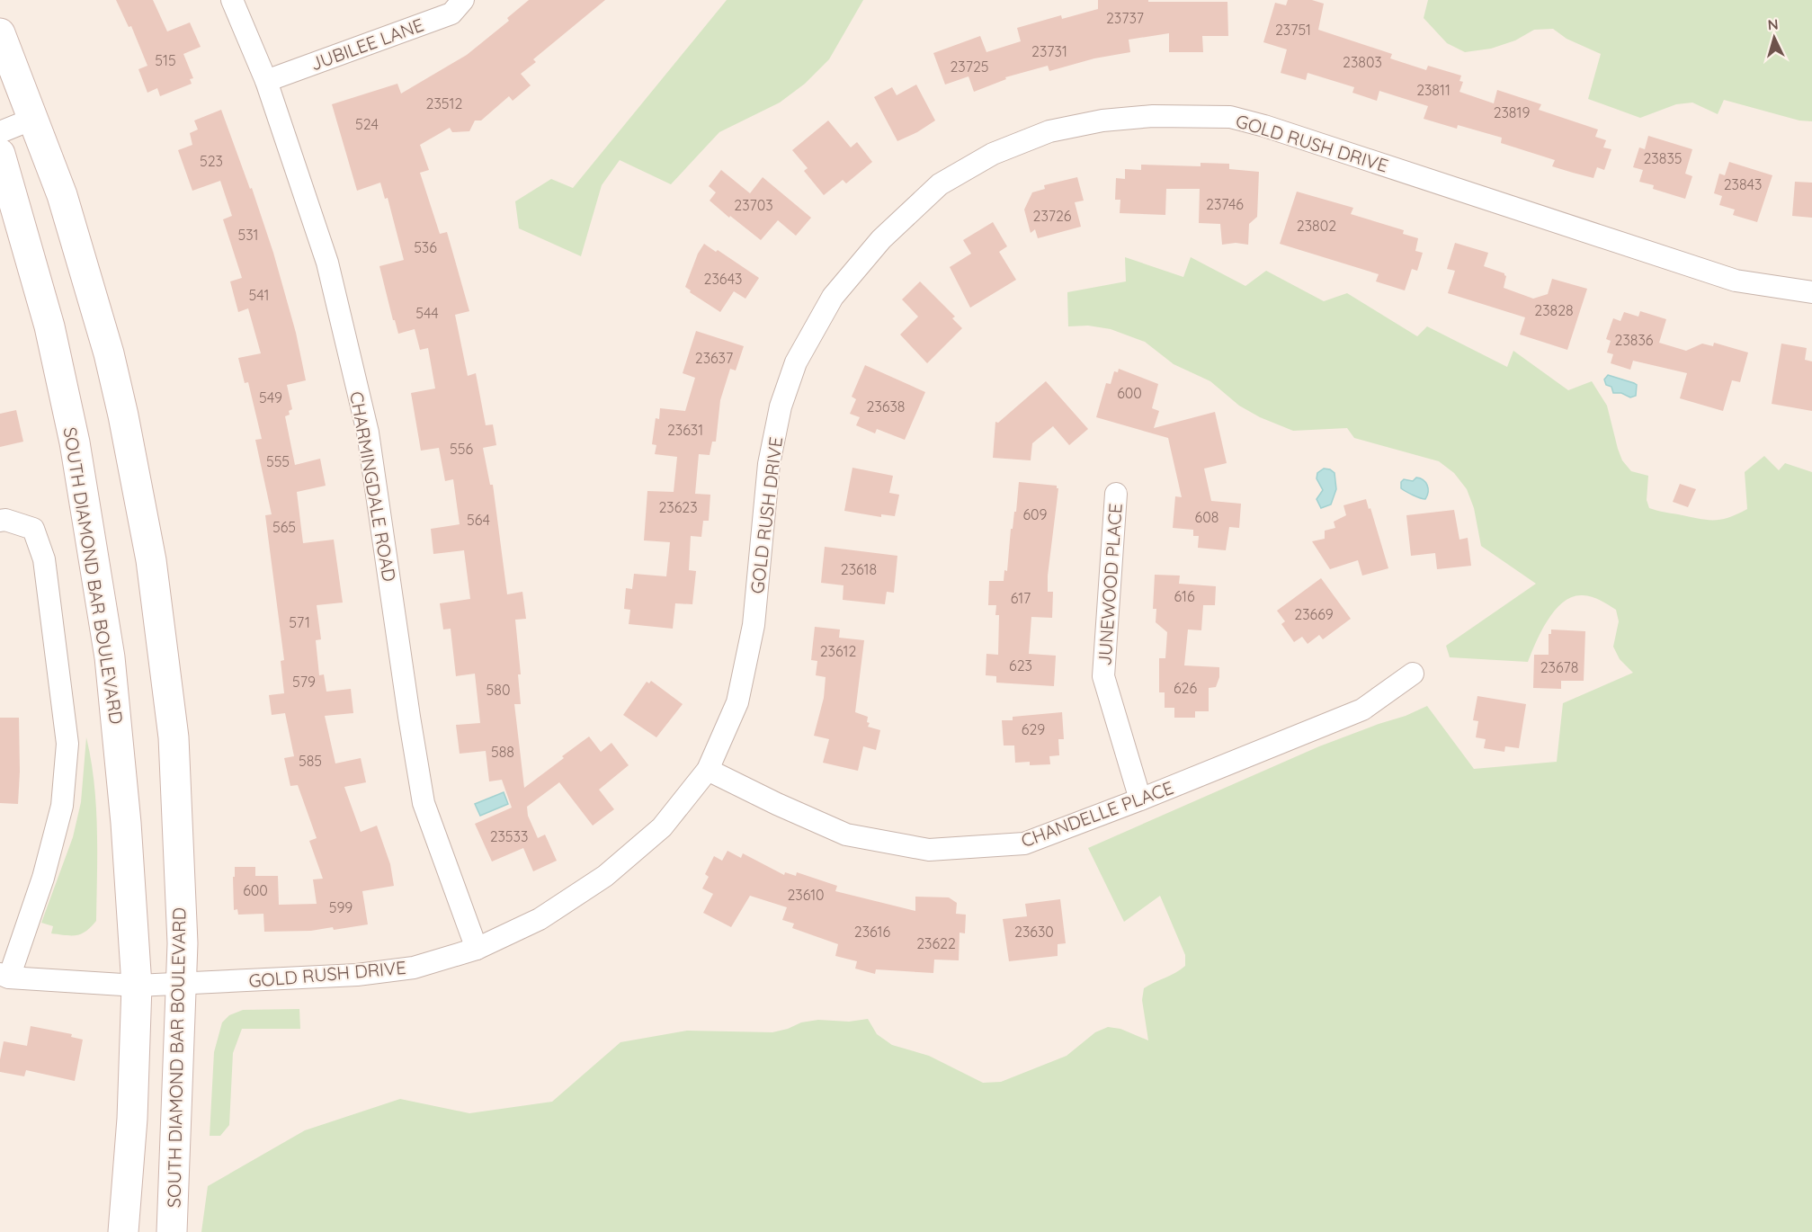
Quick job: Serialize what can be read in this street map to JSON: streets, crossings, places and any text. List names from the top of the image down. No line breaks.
{"streets":{"main road":["SOUTH DIAMOND BAR BOULEVARD"],"street":["JUBILEE LANE","GOLD RUSH DRIVE","CHARMINGDALE ROAD","JUNEWOOD PLACE","CHANDELLE PLACE"]},"crossings":[["JUBILEE LANE","CHARMINGDALE ROAD"],["GOLD RUSH DRIVE","CHARMINGDALE ROAD"],["GOLD RUSH DRIVE","SOUTH DIAMOND BAR BOULEVARD"],["GOLD RUSH DRIVE","CHANDELLE PLACE"],["JUNEWOOD PLACE","CHANDELLE PLACE"]],"house_numbers":["23737","23751","23731","515","23803","23725","23811","23512","23819","524","23835","523","23843","23746","23703","23726","23802","531","536","23643","541","23828","544","23836","23637","600","549","23638","23631","556","555","23623","609","608","564","565","23618","616","617","23669","571","23612","623","23678","579","626","580","629","588","585","23533","600","23610","599","23616","23630","23622"],"north":"top"}
